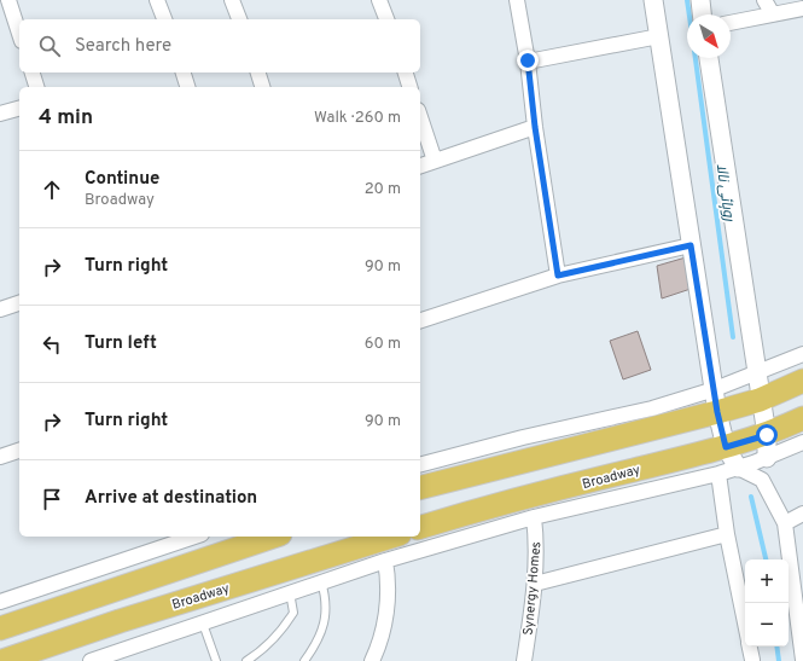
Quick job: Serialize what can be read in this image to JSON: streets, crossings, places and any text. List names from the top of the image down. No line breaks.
{"streets":{"main road":["Broadway"],"street":["Synergy Homes"]},"water":["روہائی نالا"],"north":"bottom right","page":{"search":"Search here","heading":["4 min","Walk · 260 m"],"list":[["Continue","Broadway","20 m"],["Turn right","90 m"],["Turn left","60 m"],["Turn right","90 m"],"Arrive at destination"],"map_buttons":["+","−"]}}
